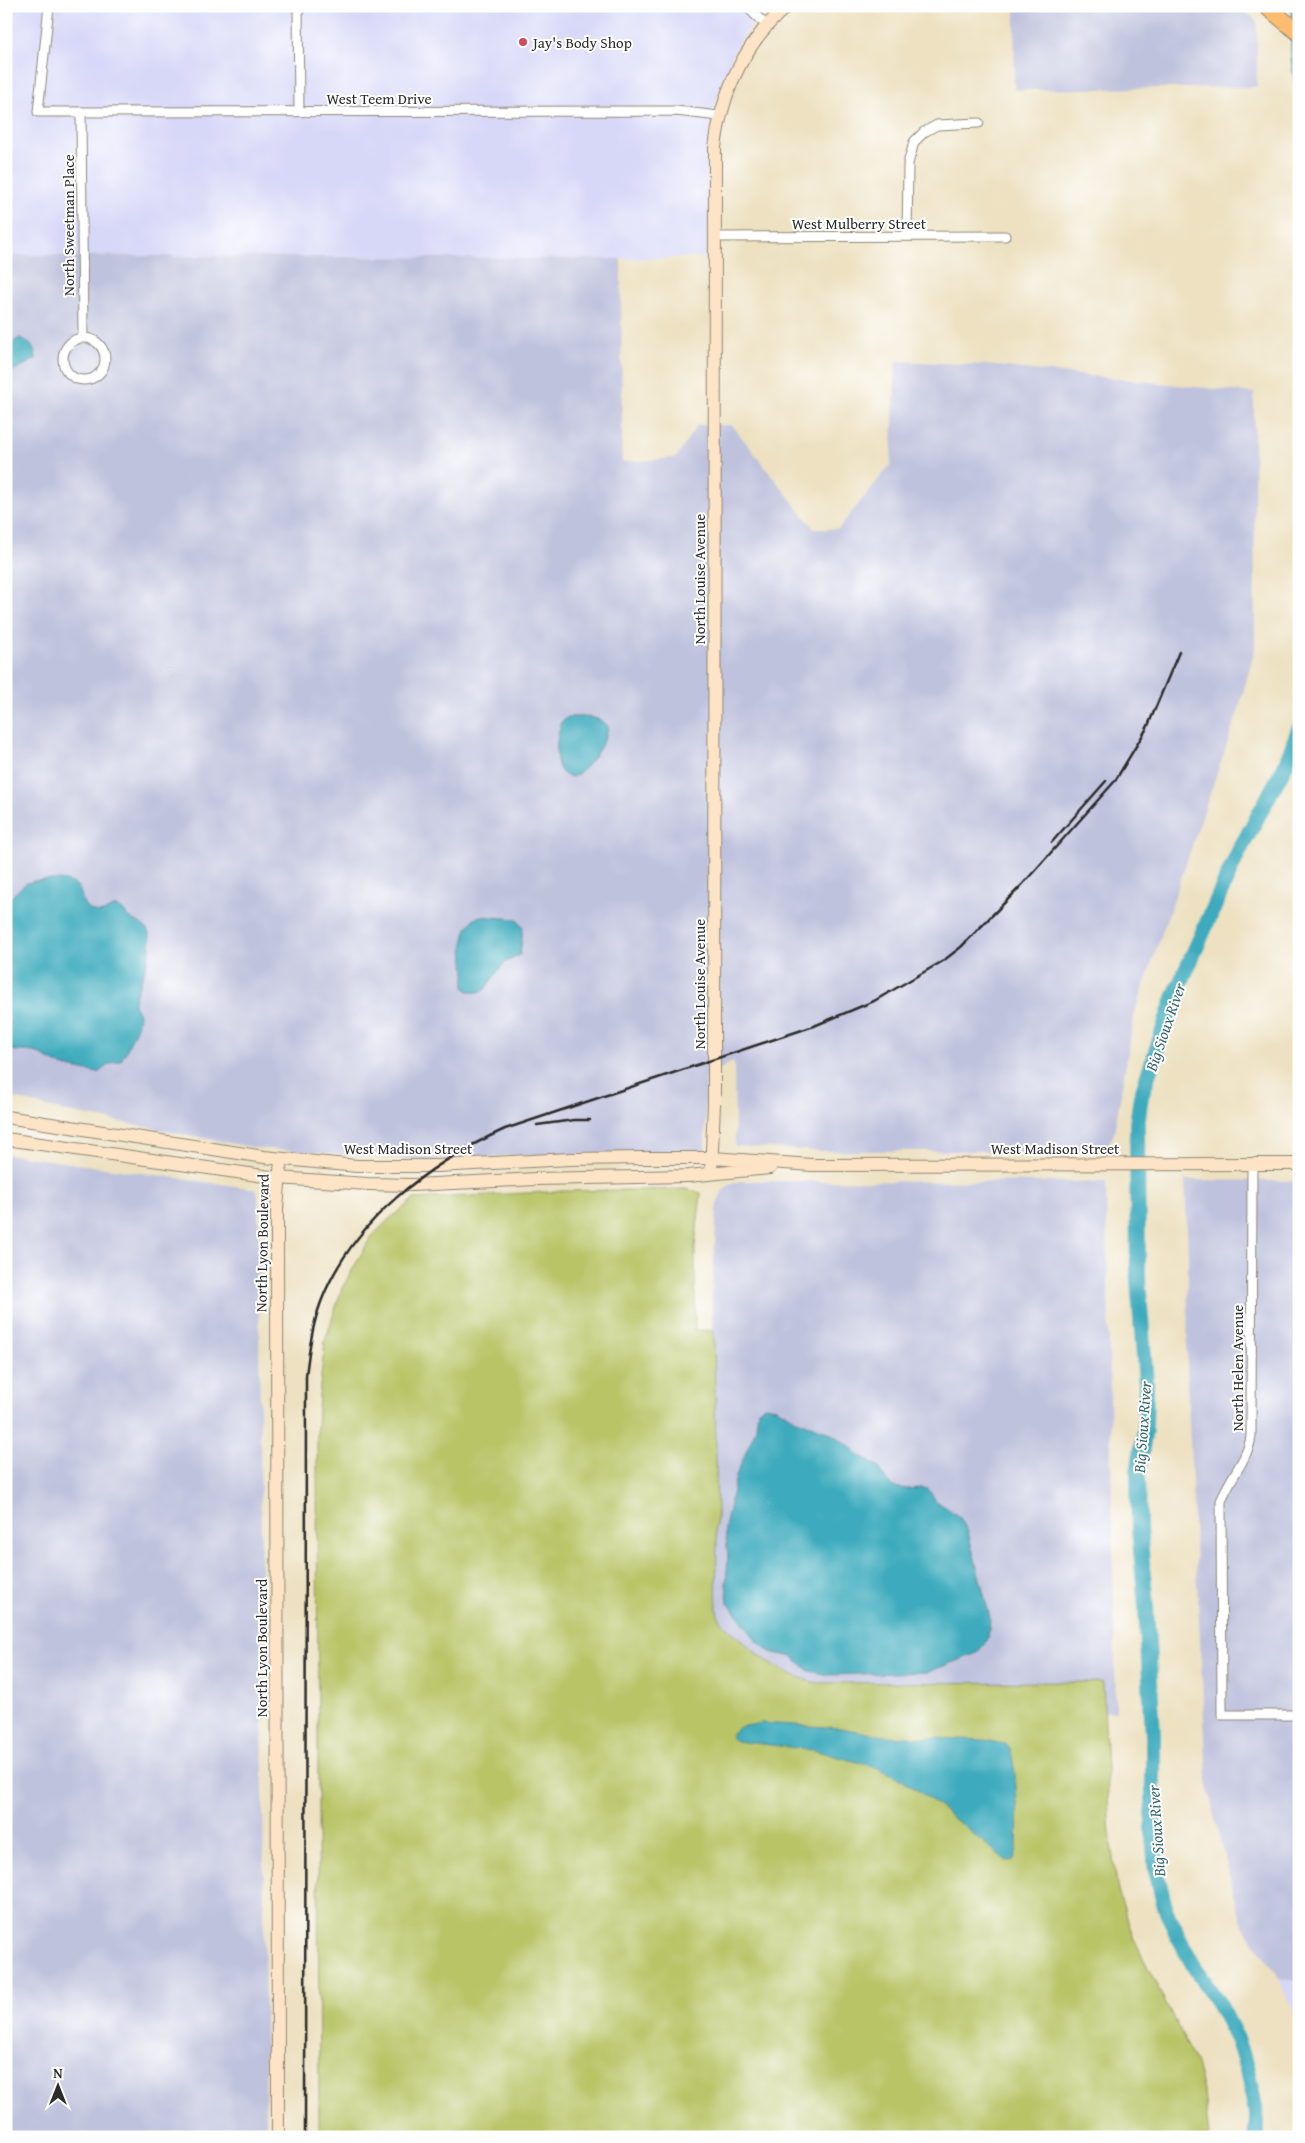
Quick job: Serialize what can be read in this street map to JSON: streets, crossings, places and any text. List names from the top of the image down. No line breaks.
{"streets":{"street":["West Teem Drive","West Mulberry Street","North Sweetman Place","North Louise Avenue","West Madison Street","North Lyon Boulevard","North Helen Avenue"]},"crossings":[["West Teem Drive","North Sweetman Place"],["West Teem Drive","North Louise Avenue"],["West Mulberry Street","North Louise Avenue"],["North Louise Avenue","West Madison Street"],["West Madison Street","North Lyon Boulevard"],["West Madison Street","North Helen Avenue"]],"water":["Big Sioux River"],"places":["Jay's Body Shop"],"north":"top"}
